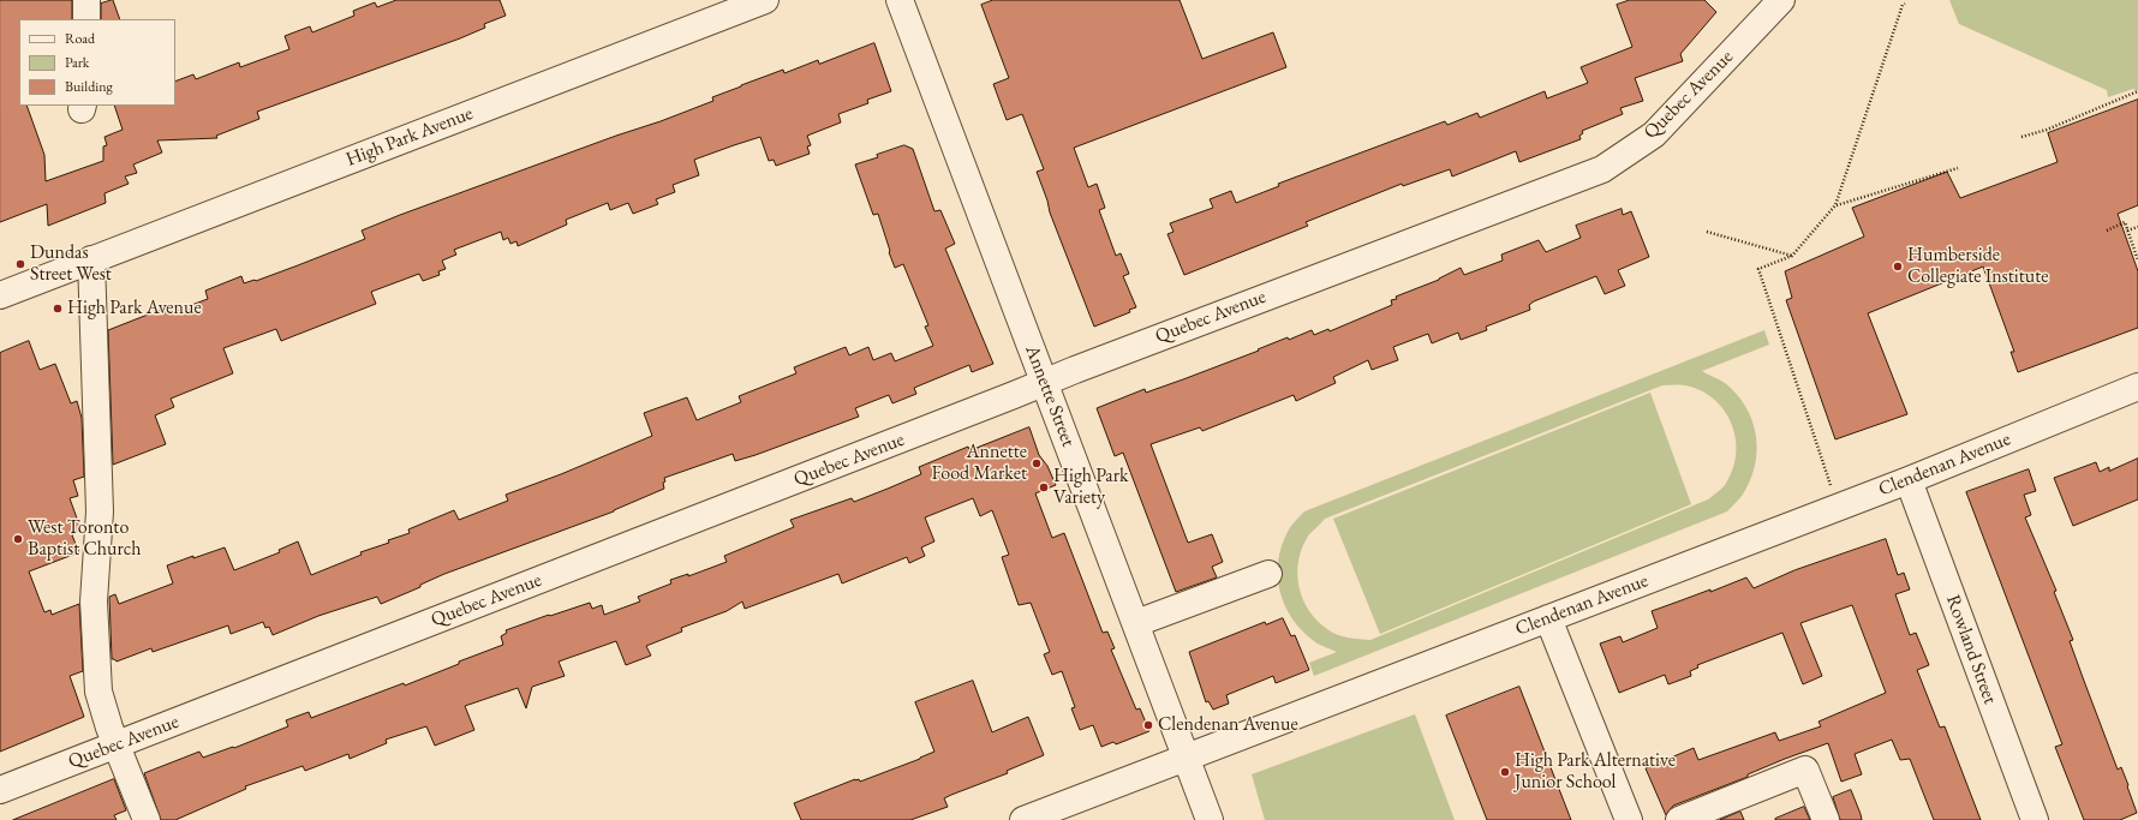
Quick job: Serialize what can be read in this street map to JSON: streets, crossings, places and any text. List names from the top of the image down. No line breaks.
{"streets":{"street":["Quebec Avenue","High Park Avenue","Annette Street","Clendenan Avenue","Rowland Street"]},"crossings":[["Quebec Avenue","Annette Street"],["Annette Street","Clendenan Avenue"],["Clendenan Avenue","Rowland Street"]],"places":["Dundas Street West","Humberside Collegiate Institute","High Park Avenue","Annette Food Market","High Park Variety","West Toronto Baptist Church","Clendenan Avenue","High Park Alternative Junior School"],"legend":["Road","Park","Building"]}
